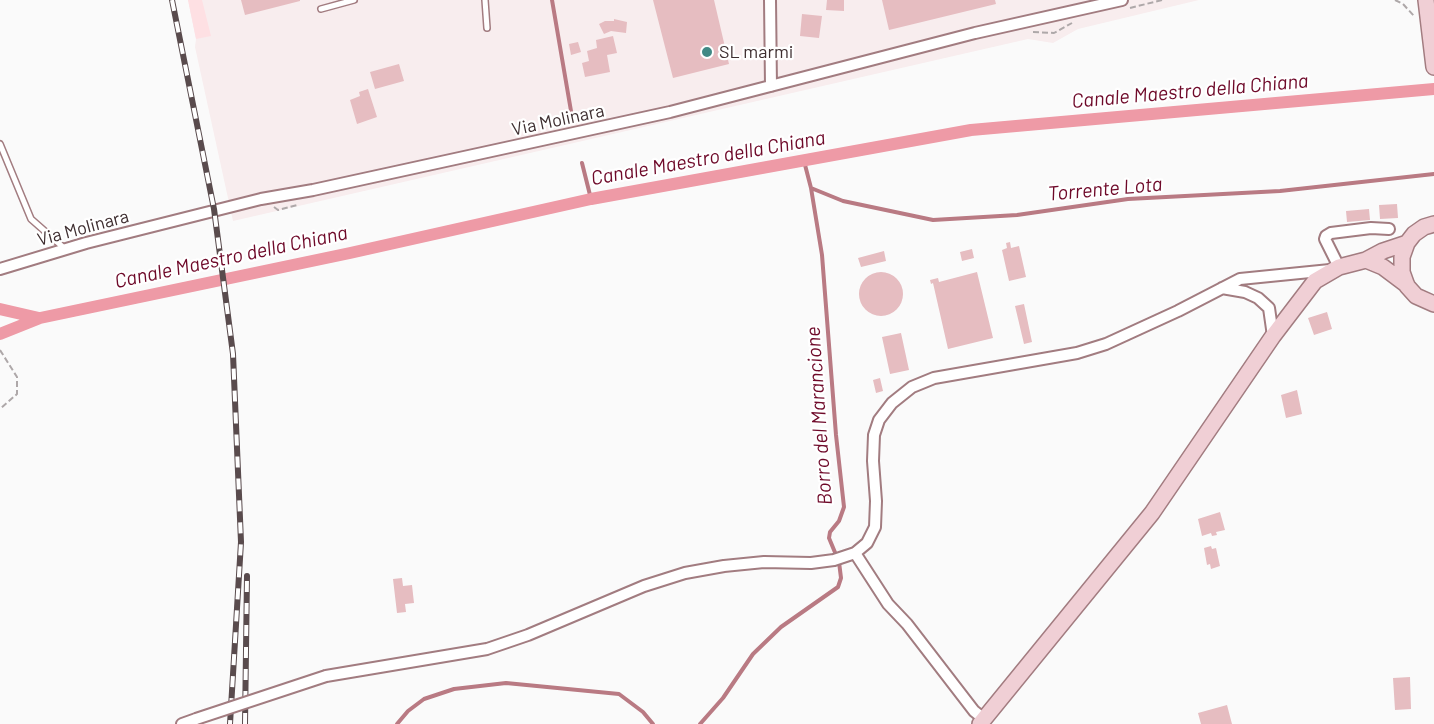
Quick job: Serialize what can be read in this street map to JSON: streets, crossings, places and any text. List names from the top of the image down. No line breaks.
{"streets":{"street":["Via Molinara"]},"water":["Canale Maestro della Chiana","Torrente Lota","Borro del Marancione"],"places":["SL marmi"]}
